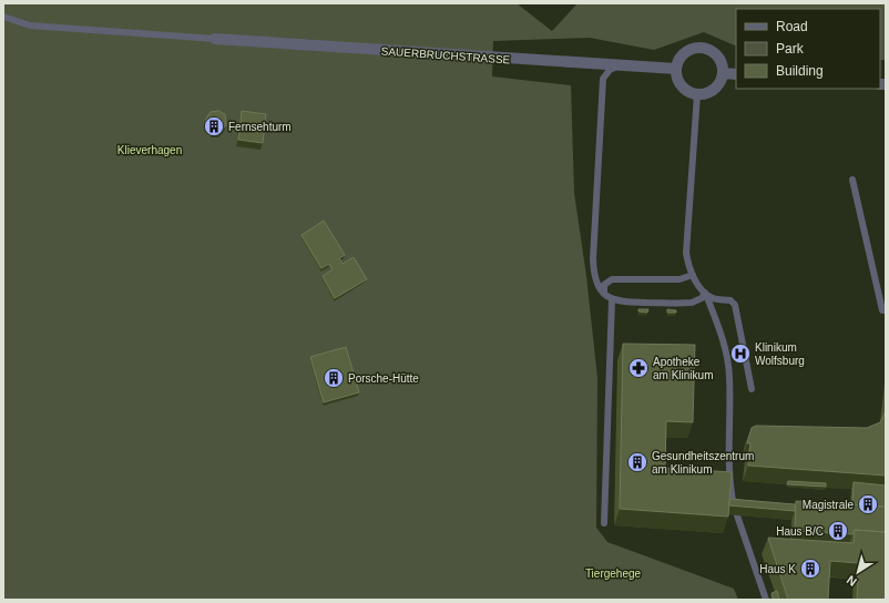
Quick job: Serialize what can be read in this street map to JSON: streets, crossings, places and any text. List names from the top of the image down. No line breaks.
{"streets":{"street":["SAUERBRUCHSTRASSE"]},"parks":["Klieverhagen","Tiergehege"],"places":{"building":["Fernsehturm","Porsche-Hütte","Gesundheitszentrum am Klinikum","Magistrale","Haus B/C","Haus K"],"hospital":["Klinikum Wolfsburg"],"pharmacy":["Apotheke am Klinikum"]},"legend":["Road","Park","Building"],"north":"bottom left"}
